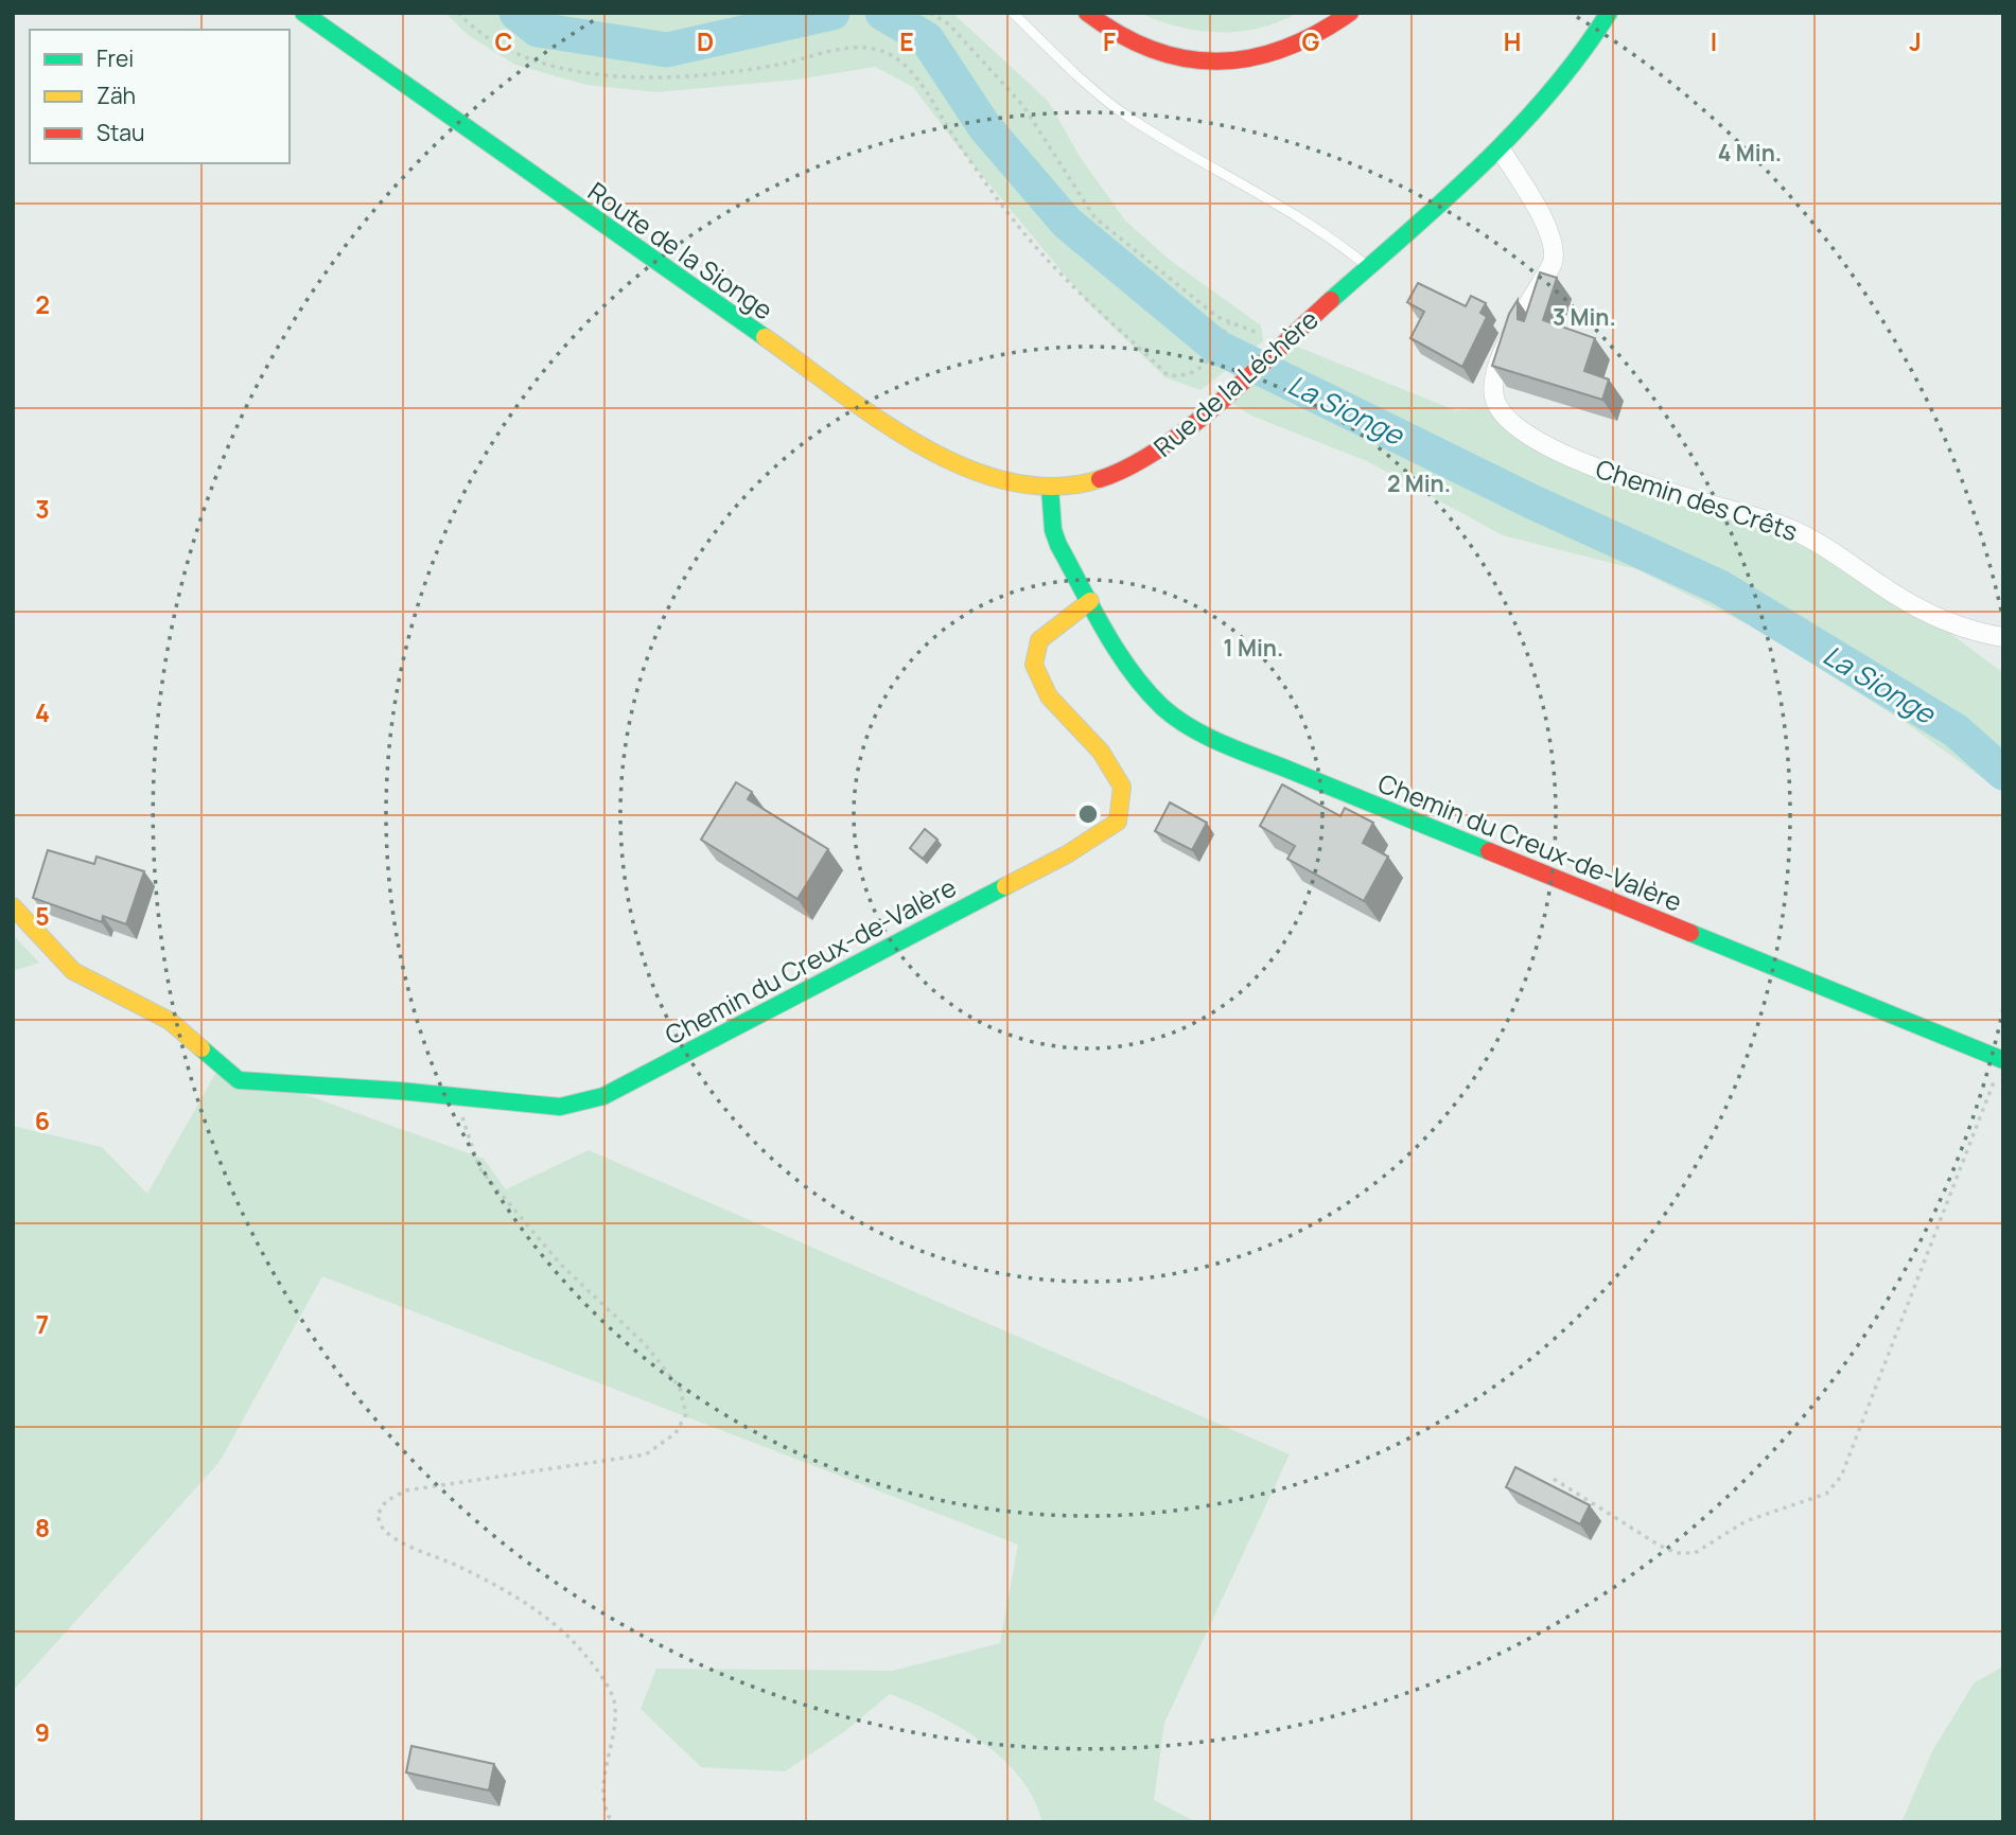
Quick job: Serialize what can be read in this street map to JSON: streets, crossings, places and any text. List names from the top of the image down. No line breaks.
{"streets":{"main road":["Route de la Sionge","Rue de la Léchère","Chemin du Creux-de-Valère"],"street":["Chemin des Crêts"]},"crossings":[["Route de la Sionge","Rue de la Léchère"],["Route de la Sionge","Chemin du Creux-de-Valère"],["Rue de la Léchère","Chemin des Crêts"],["Rue de la Léchère","Chemin du Creux-de-Valère"]],"water":["La Sionge"],"legend":["Frei","Zäh","Stau"],"grid":{"columns":["C","D","E","F","G","H","I","J"],"rows":["2","3","4","5","6","7","8","9"]},"rings":["4 Min.","3 Min.","2 Min.","1 Min."]}
